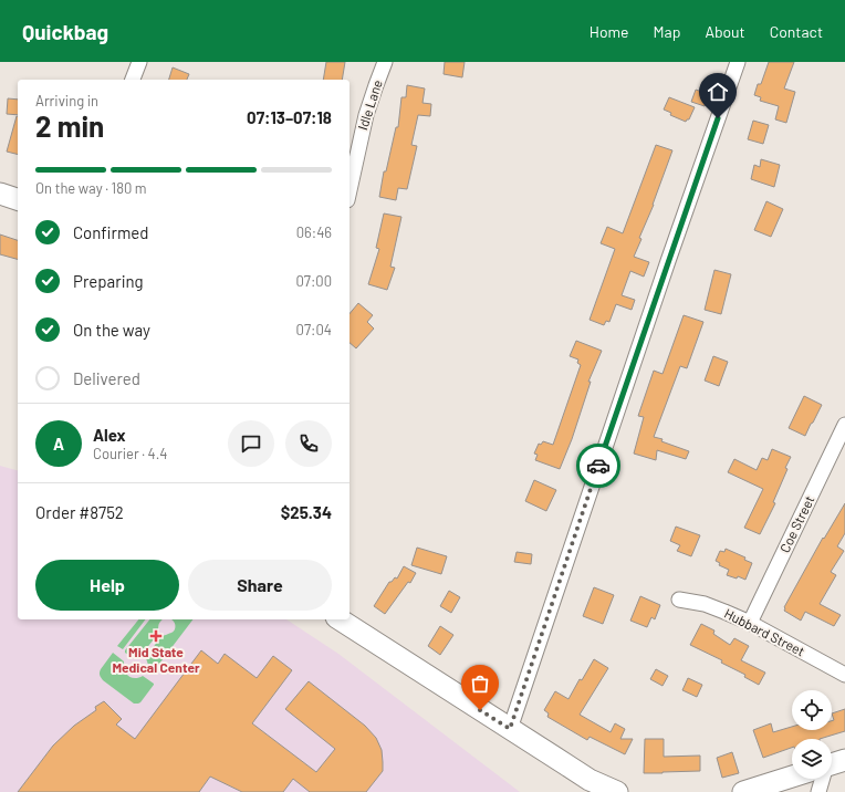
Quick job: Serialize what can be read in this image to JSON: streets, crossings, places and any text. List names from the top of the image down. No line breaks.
{"streets":{"street":["Idle Lane","Coe Street","Hubbard Street"]},"crossings":[["Coe Street","Hubbard Street"]],"places":{"health":["Mid State Medical Center"]},"page":{"header":"Quickbag","nav":["Home","Map","About","Contact"],"heading":["2 min","Arriving in","07:13–07:18"],"panel":["Alex","Courier · 4.4","Order #8752","$25.34"],"bar":"On the way · 180 m","list":[["Confirmed","06:46"],["Preparing","07:00"],["On the way","07:04"],"Delivered"],"round":"A","buttons":["Help","Share"]}}
